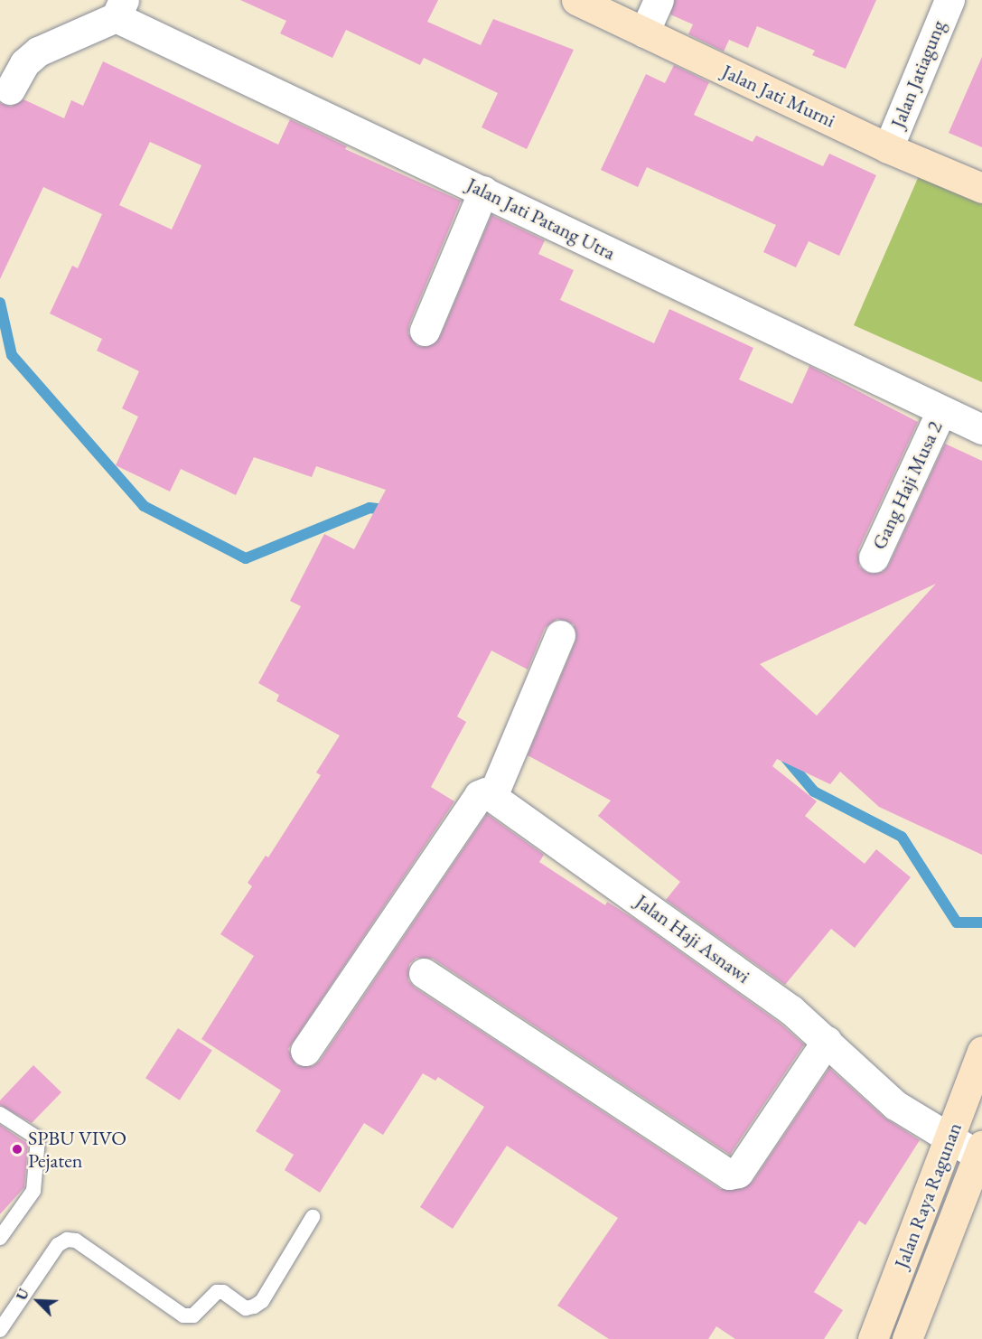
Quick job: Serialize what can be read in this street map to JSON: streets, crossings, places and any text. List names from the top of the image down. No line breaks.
{"streets":{"main road":["Jalan Jati Murni","Jalan Raya Ragunan"],"street":["Jalan Jatiagung","Jalan Jati Patang Utra","Gang Haji Musa 2","Jalan Haji Asnawi"]},"crossings":[["Jalan Jatiagung","Jalan Jati Murni"],["Jalan Jati Patang Utra","Gang Haji Musa 2"],["Jalan Haji Asnawi","Jalan Raya Ragunan"]],"places":["SPBU VIVO Pejaten"],"north":"top left"}
